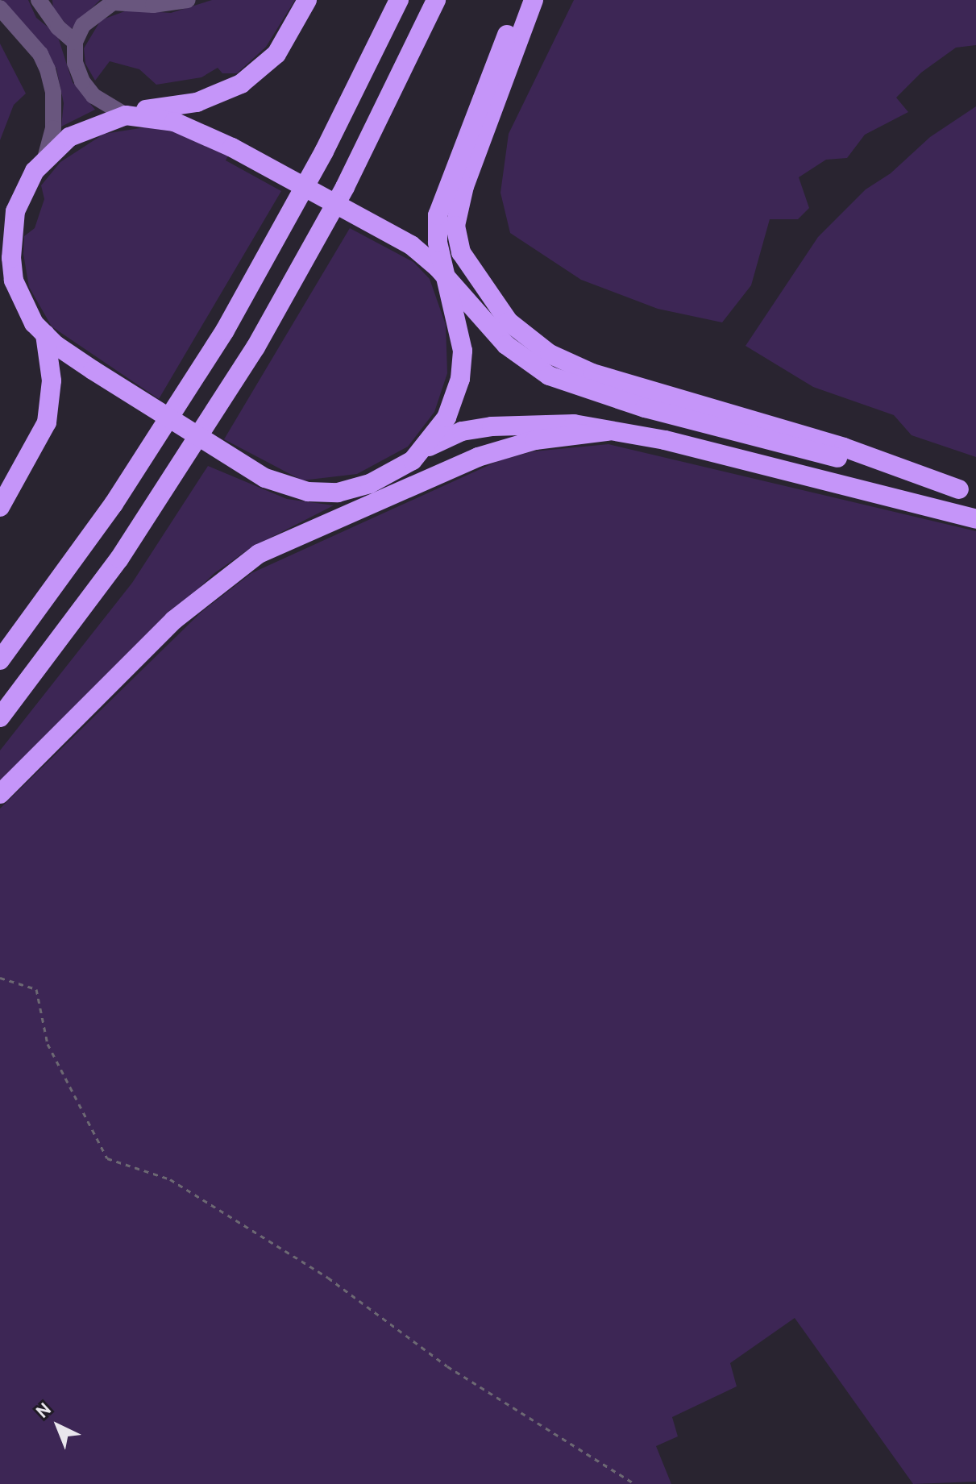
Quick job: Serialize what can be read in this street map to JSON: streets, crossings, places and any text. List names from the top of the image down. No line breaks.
{"north":"top left"}
